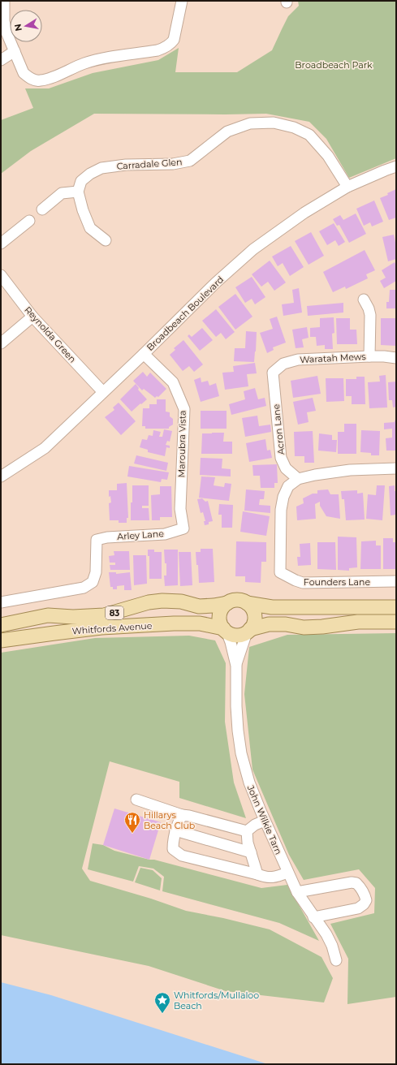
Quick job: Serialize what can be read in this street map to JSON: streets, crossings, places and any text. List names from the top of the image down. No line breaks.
{"streets":{"main road":["83","Whitfords Avenue"],"street":["Carradale Glen","Broadbeach Boulevard","Reynolda Green","Waratah Mews","Acron Lane","Maroubra Vista","Arley Lane","Founders Lane","John Wilkie Tarn"]},"crossings":[["Carradale Glen","Broadbeach Boulevard"],["Broadbeach Boulevard","Reynolda Green"],["Broadbeach Boulevard","Maroubra Vista"],["Waratah Mews","Acron Lane"],["Acron Lane","Founders Lane"],["Maroubra Vista","Arley Lane"],["83","Whitfords Avenue"],["83","John Wilkie Tarn"],["Whitfords Avenue","John Wilkie Tarn"]],"parks":["Broadbeach Park"],"places":{"restaurant":["Hillarys Beach Club"],"place":["Whitfords/Mullaloo Beach"]},"north":"left"}
